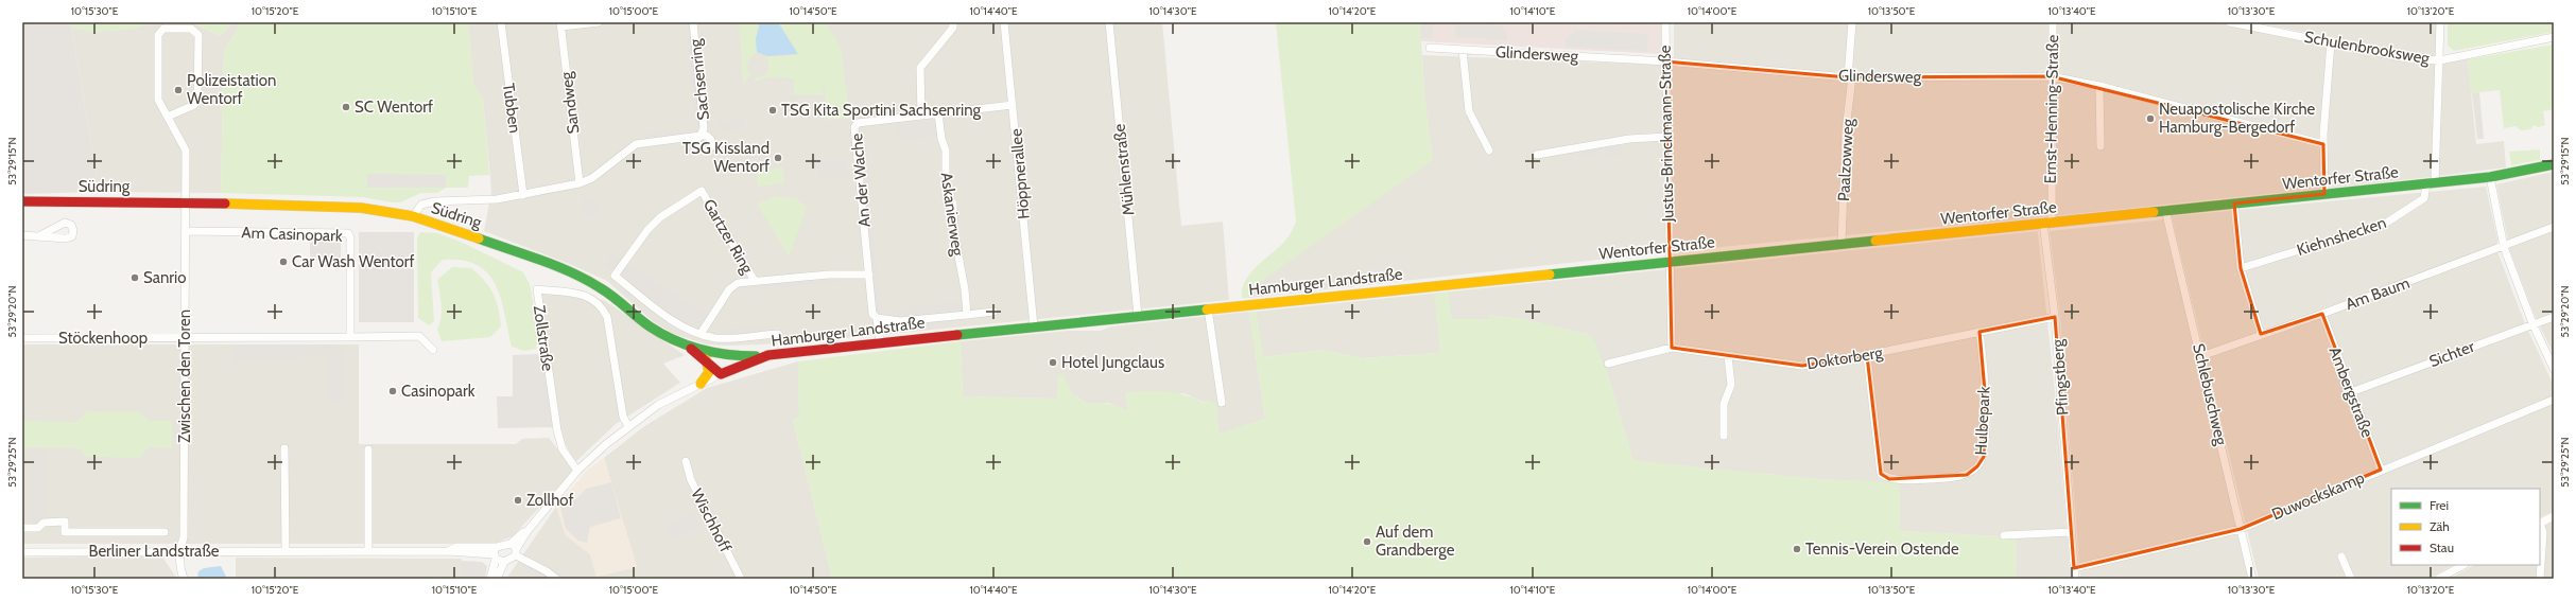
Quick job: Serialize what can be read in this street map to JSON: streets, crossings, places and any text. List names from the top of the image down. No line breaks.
{"streets":{"main road":["Wentorfer Straße","Südring","Hamburger Landstraße"],"street":["Schulenbrooksweg","Glindersweg","Sachsenring","Sandweg","Tubben","Ernst-Henning-Straße","Justus-Brinckmann-Straße","Paalzowweg","Mühlenstraße","Höppnerallee","An der Wache","Askanierweg","Am Casinopark","Gartzer Ring","Kiehnshecken","Am Baum","Stöckenhoop","Zollstraße","Sichter","Doktorberg","Zwischen den Toren","Pfingstberg","Ambergstraße","Schlebuschweg","Hulbepark","Duwockskamp","Wischhoff","Berliner Landstraße"]},"crossings":[["Glindersweg","Ernst-Henning-Straße"],["Glindersweg","Justus-Brinckmann-Straße"],["Glindersweg","Paalzowweg"],["Sachsenring","Sandweg"],["Sachsenring","Tubben"],["Sachsenring","Südring"],["Ernst-Henning-Straße","Wentorfer Straße"],["Ernst-Henning-Straße","Pfingstberg"],["Justus-Brinckmann-Straße","Wentorfer Straße"],["Justus-Brinckmann-Straße","Doktorberg"],["Paalzowweg","Wentorfer Straße"],["Mühlenstraße","Hamburger Landstraße"],["Höppnerallee","An der Wache"],["Höppnerallee","Hamburger Landstraße"],["Wentorfer Straße","Kiehnshecken"],["Wentorfer Straße","Hamburger Landstraße"],["Wentorfer Straße","Pfingstberg"],["Wentorfer Straße","Schlebuschweg"],["An der Wache","Askanierweg"],["An der Wache","Gartzer Ring"],["An der Wache","Hamburger Landstraße"],["Südring","Hamburger Landstraße"],["Südring","Zwischen den Toren"],["Am Casinopark","Zwischen den Toren"],["Hamburger Landstraße","Zollstraße"],["Am Baum","Ambergstraße"],["Am Baum","Schlebuschweg"],["Stöckenhoop","Zwischen den Toren"],["Sichter","Ambergstraße"],["Doktorberg","Pfingstberg"],["Doktorberg","Hulbepark"],["Zwischen den Toren","Berliner Landstraße"],["Pfingstberg","Duwockskamp"],["Ambergstraße","Duwockskamp"],["Schlebuschweg","Duwockskamp"]],"places":["Polizeistation Wentorf","SC Wentorf","TSG Kita Sportini Sachsenring","Neuapostolische Kirche Hamburg-Bergedorf","TSG Kissland Wentorf","Car Wash Wentorf","Sanrio","Hotel Jungclaus","Casinopark","Zollhof","Auf dem Grandberge","Tennis-Verein Ostende"],"legend":["Frei","Zäh","Stau"],"coordinates":["10°15'30\"E","10°15'20\"E","10°15'10\"E","10°15'00\"E","10°14'50\"E","10°14'40\"E","10°14'30\"E","10°14'20\"E","10°14'10\"E","10°14'00\"E","10°13'50\"E","10°13'40\"E","10°13'30\"E","10°13'20\"E","53°29'15\"N","53°29'20\"N","53°29'25\"N"]}
